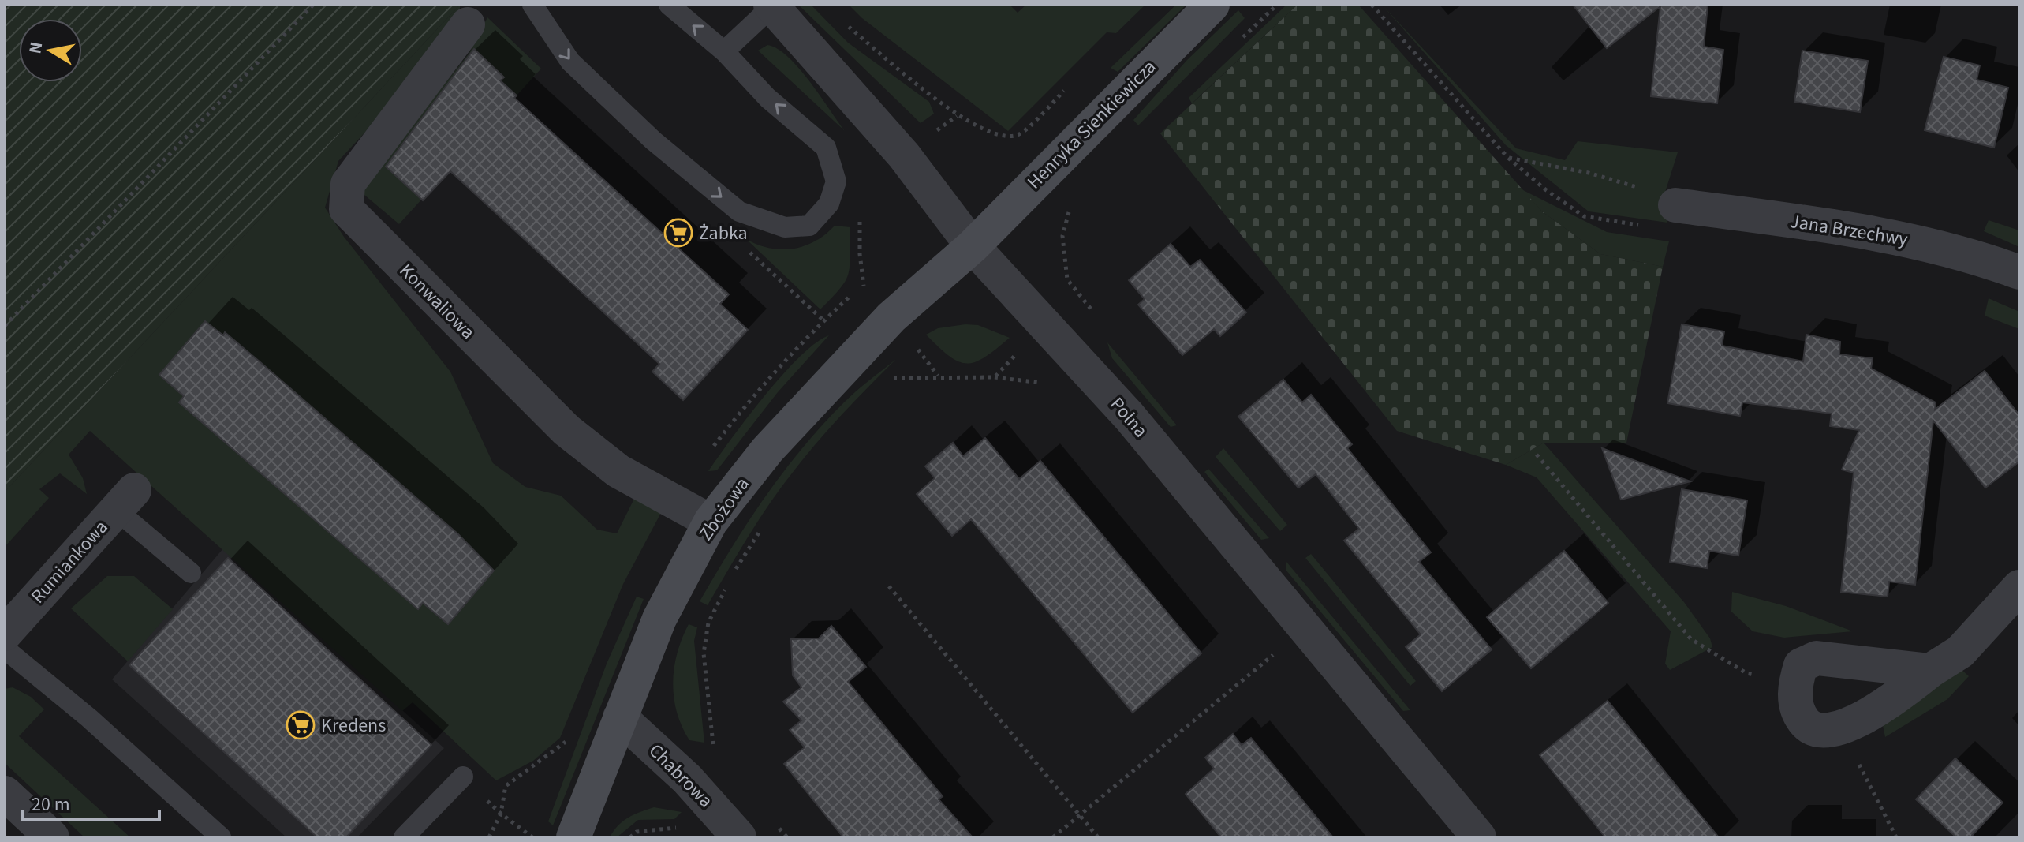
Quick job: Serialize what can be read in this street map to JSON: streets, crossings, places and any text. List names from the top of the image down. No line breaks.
{"streets":{"street":["Henryka Sienkiewicza","Jana Brzechwy","Konwaliowa","Polna","Zbożowa","Rumiankowa","Chabrowa"]},"crossings":[["Henryka Sienkiewicza","Polna"],["Henryka Sienkiewicza","Zbożowa"],["Konwaliowa","Zbożowa"],["Polna","Zbożowa"],["Zbożowa","Chabrowa"]],"places":{"supermarket":["Żabka","Kredens"]},"scale_bar":"20 m","north":"left"}
